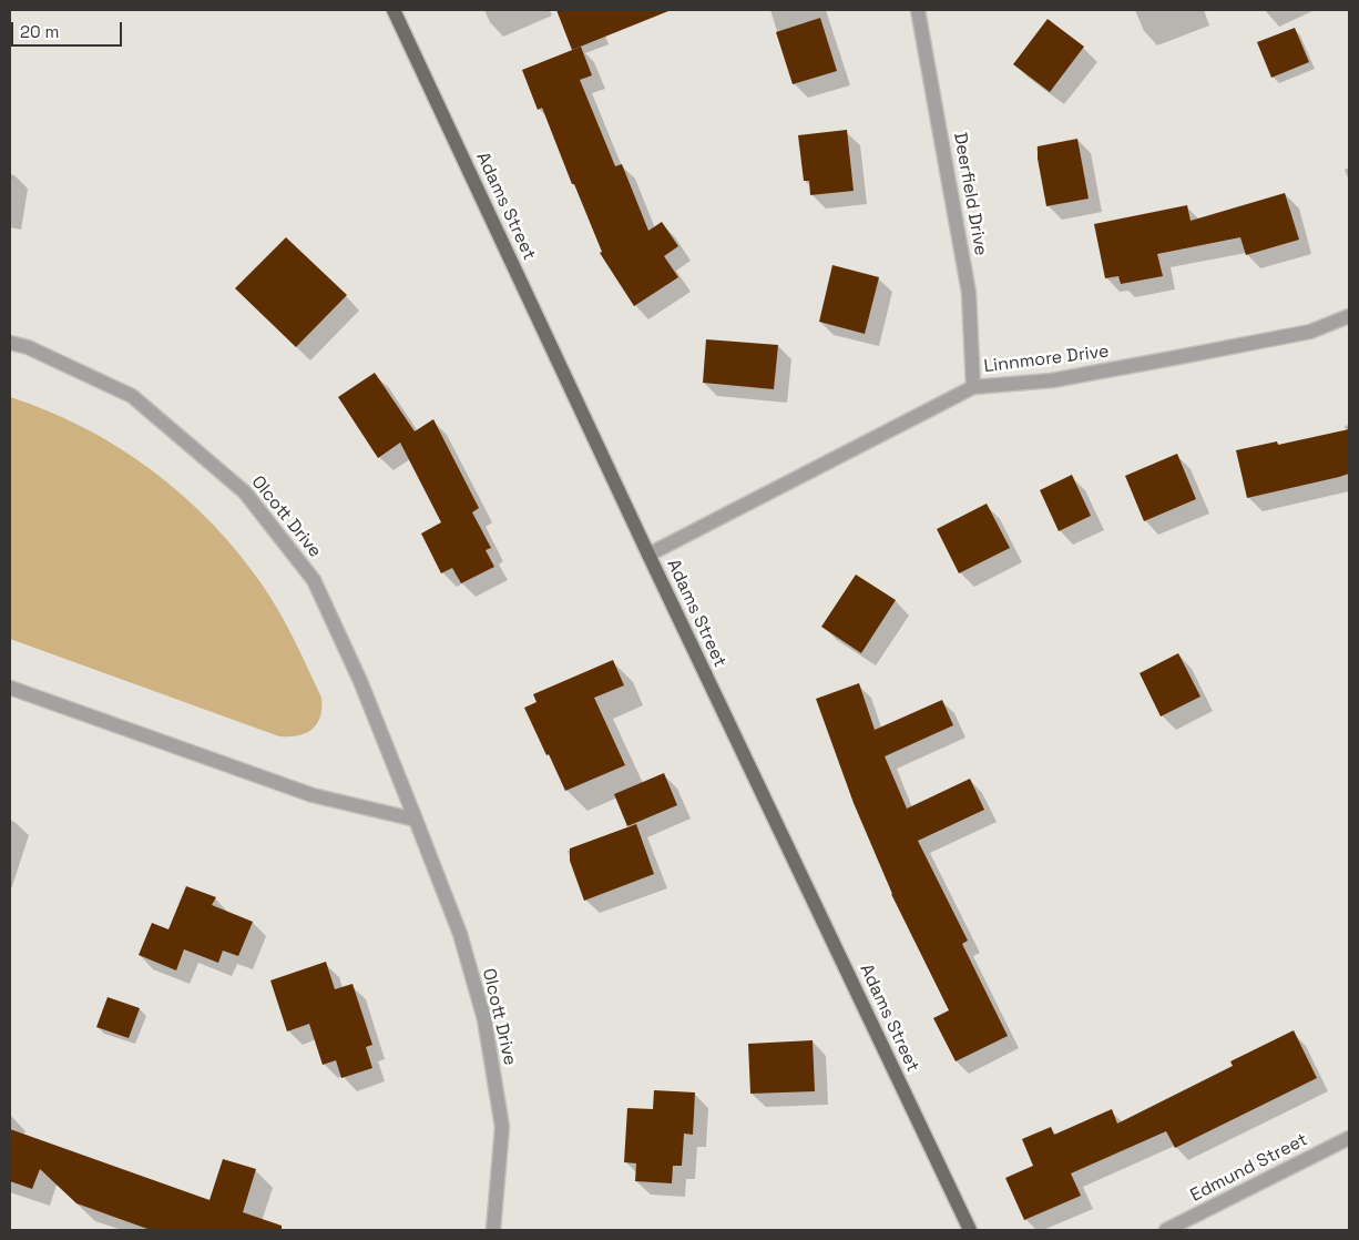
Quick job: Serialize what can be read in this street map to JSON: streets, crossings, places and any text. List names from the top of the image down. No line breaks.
{"streets":{"main road":["Adams Street"],"street":["Deerfield Drive","Linnmore Drive","Olcott Drive","Edmund Street"]},"crossings":[["Deerfield Drive","Linnmore Drive"],["Adams Street","Linnmore Drive"]],"scale_bar":"20 m"}
